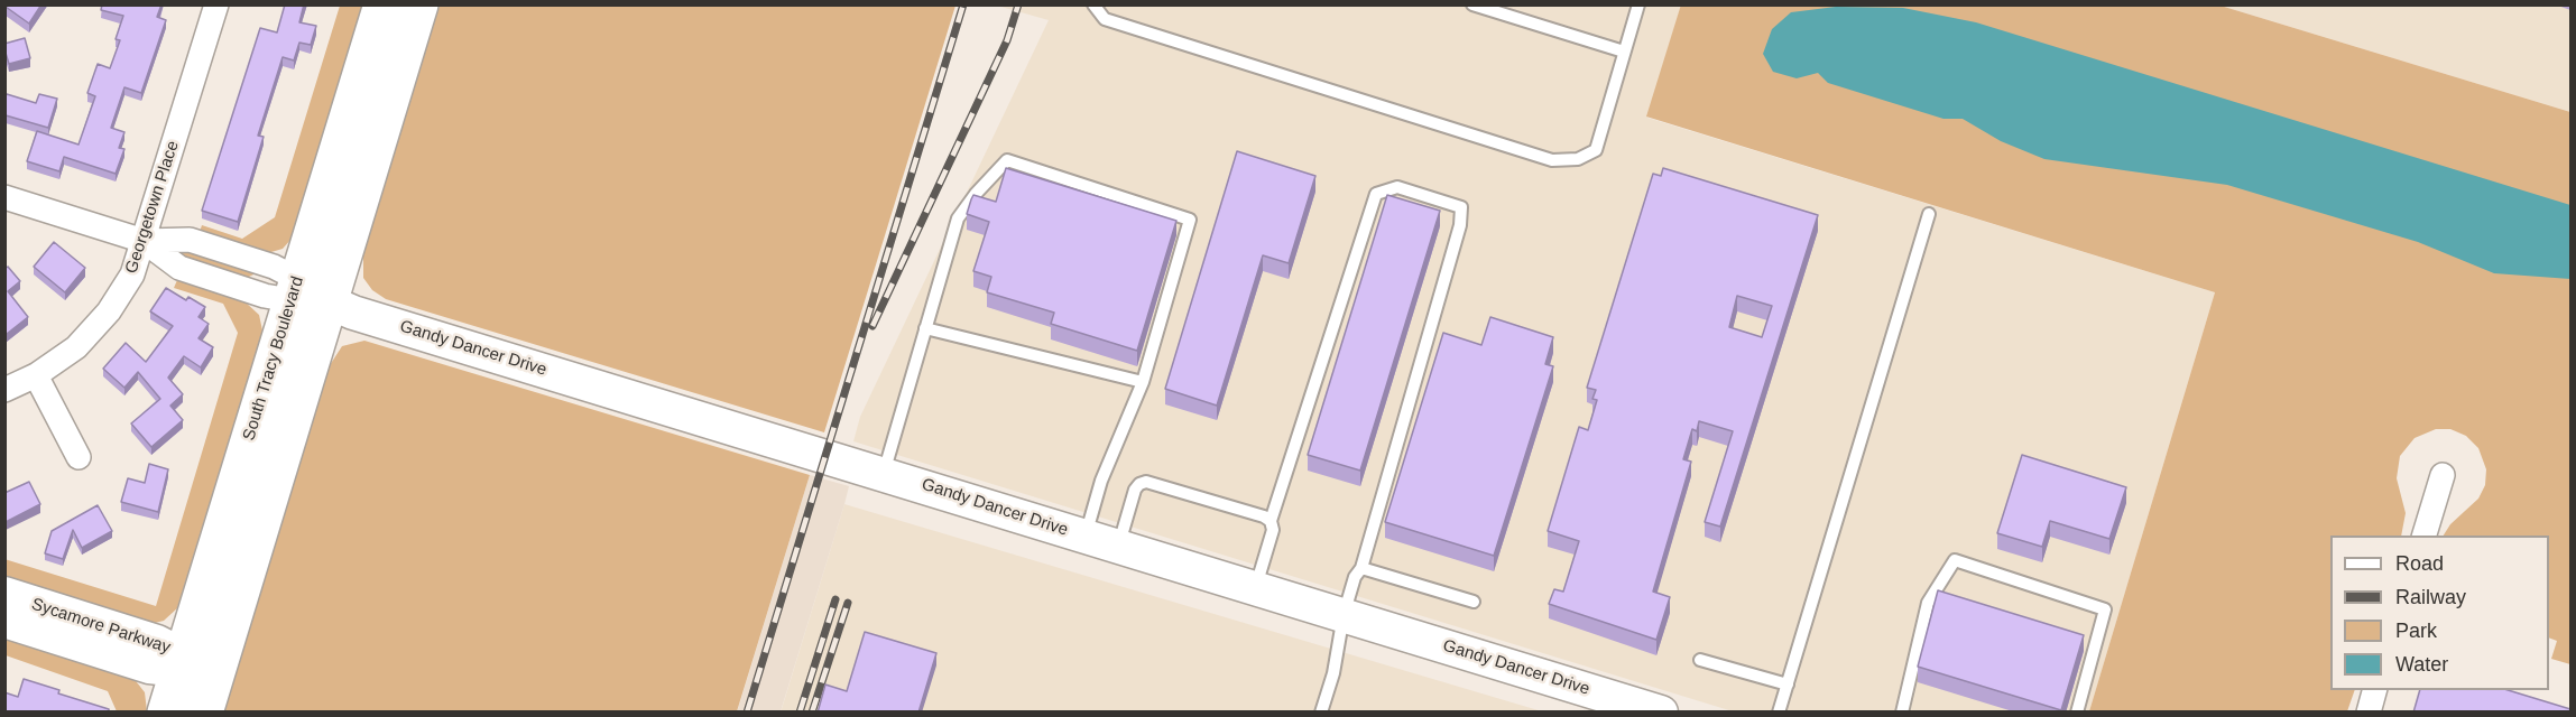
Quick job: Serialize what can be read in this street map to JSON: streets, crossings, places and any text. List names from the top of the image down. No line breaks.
{"streets":{"main road":["South Tracy Boulevard"],"street":["Georgetown Place","Gandy Dancer Drive","Sycamore Parkway"]},"crossings":[["South Tracy Boulevard","Sycamore Parkway"]],"legend":["Road","Railway","Park","Water"]}
